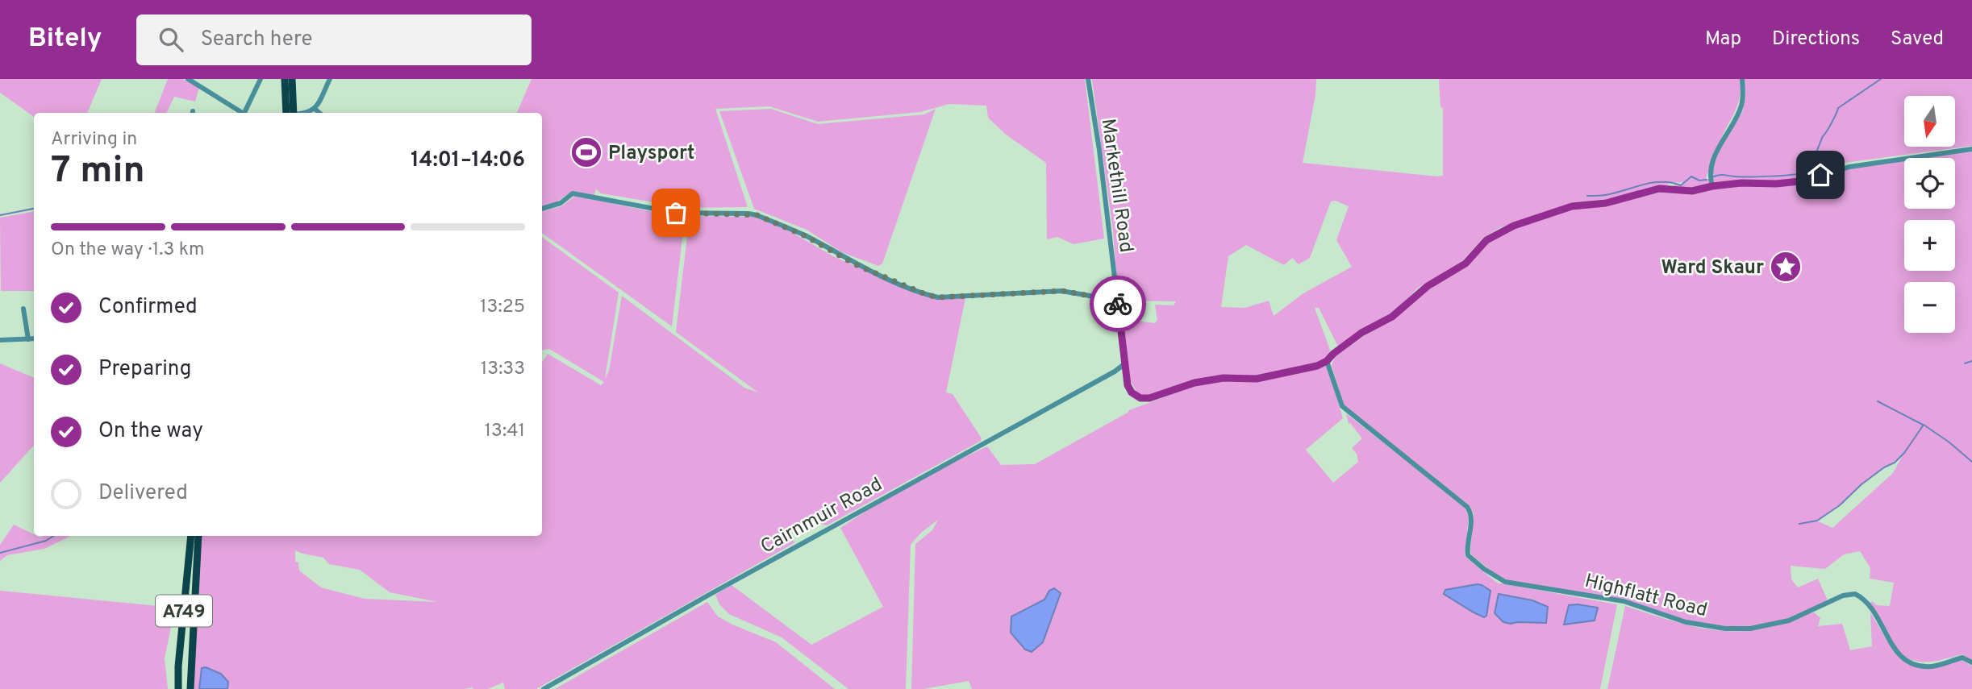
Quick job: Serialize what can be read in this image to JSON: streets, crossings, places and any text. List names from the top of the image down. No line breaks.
{"streets":{"main road":["A749"],"street":["Markethill Road","Cairnmuir Road","Highflatt Road"]},"crossings":[["Markethill Road","Cairnmuir Road"]],"places":{"sports":["Playsport"],"place":["Ward Skaur"]},"north":"bottom","page":{"header":"Bitely","search":"Search here","nav":["Map","Directions","Saved"],"map_buttons":["+","−"],"heading":["7 min","Arriving in","14:01–14:06"],"bar":"On the way · 1.3 km","list":[["Confirmed","13:25"],["Preparing","13:33"],["On the way","13:41"],"Delivered"]}}
